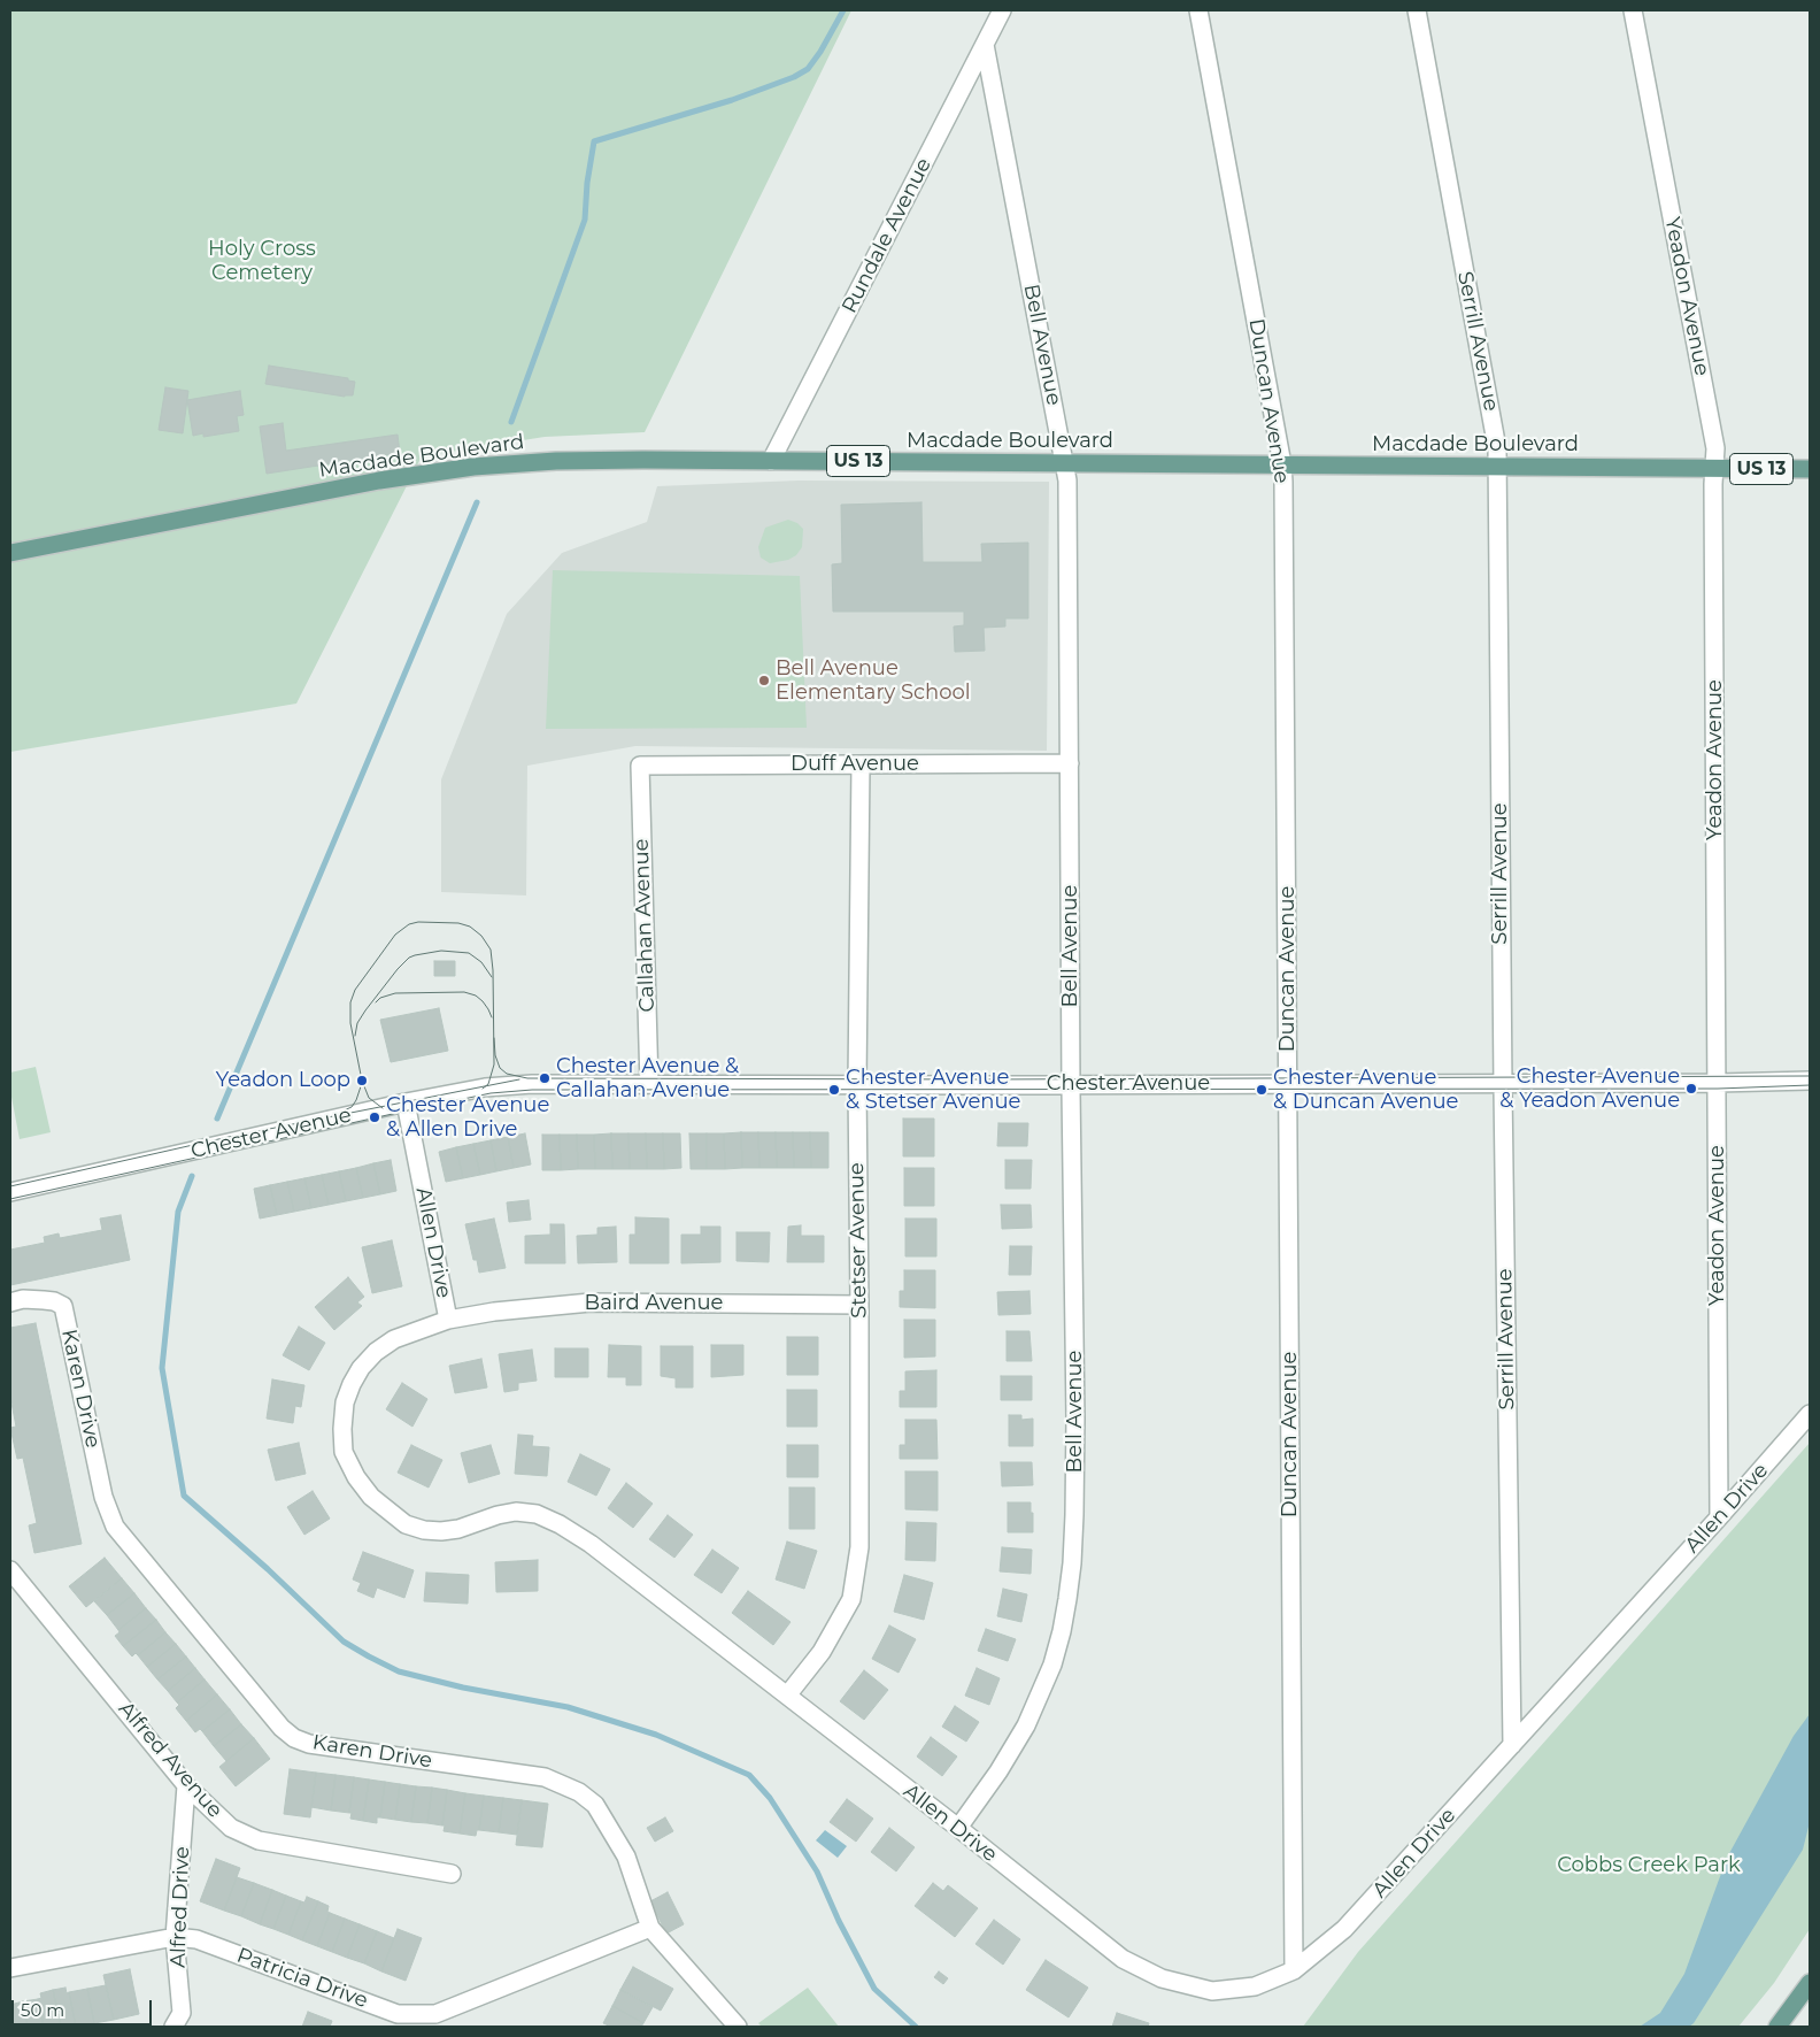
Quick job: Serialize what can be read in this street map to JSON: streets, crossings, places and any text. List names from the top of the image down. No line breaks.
{"streets":{"main road":["Macdade Boulevard","US 13"],"street":["Rundale Avenue","Yeadon Avenue","Serrill Avenue","Bell Avenue","Duncan Avenue","Duff Avenue","Callahan Avenue","Chester Avenue","Stetser Avenue","Allen Drive","Baird Avenue","Karen Drive","Alfred Avenue","Alfred Drive","Patricia Drive"]},"crossings":[["Rundale Avenue","Bell Avenue"],["Rundale Avenue","Macdade Boulevard"],["Yeadon Avenue","Macdade Boulevard"],["Yeadon Avenue","Chester Avenue"],["Yeadon Avenue","Allen Drive"],["Serrill Avenue","Macdade Boulevard"],["Serrill Avenue","Chester Avenue"],["Serrill Avenue","Allen Drive"],["Bell Avenue","Macdade Boulevard"],["Bell Avenue","Duff Avenue"],["Bell Avenue","Chester Avenue"],["Bell Avenue","Allen Drive"],["Duncan Avenue","Macdade Boulevard"],["Duncan Avenue","Chester Avenue"],["Duncan Avenue","Allen Drive"],["Duff Avenue","Callahan Avenue"],["Duff Avenue","Stetser Avenue"],["Callahan Avenue","Chester Avenue"],["Chester Avenue","Stetser Avenue"],["Chester Avenue","Allen Drive"],["Stetser Avenue","Allen Drive"],["Stetser Avenue","Baird Avenue"],["Allen Drive","Baird Avenue"],["Karen Drive","Patricia Drive"],["Alfred Avenue","Alfred Drive"],["Alfred Drive","Patricia Drive"]],"parks":["Holy Cross Cemetery","Cobbs Creek Park"],"places":["Bell Avenue Elementary School","Chester Avenue & Callahan Avenue","Yeadon Loop","Chester Avenue & Yeadon Avenue","Chester Avenue & Stetser Avenue","Chester Avenue & Duncan Avenue","Chester Avenue & Allen Drive"],"scale_bar":"50 m"}
